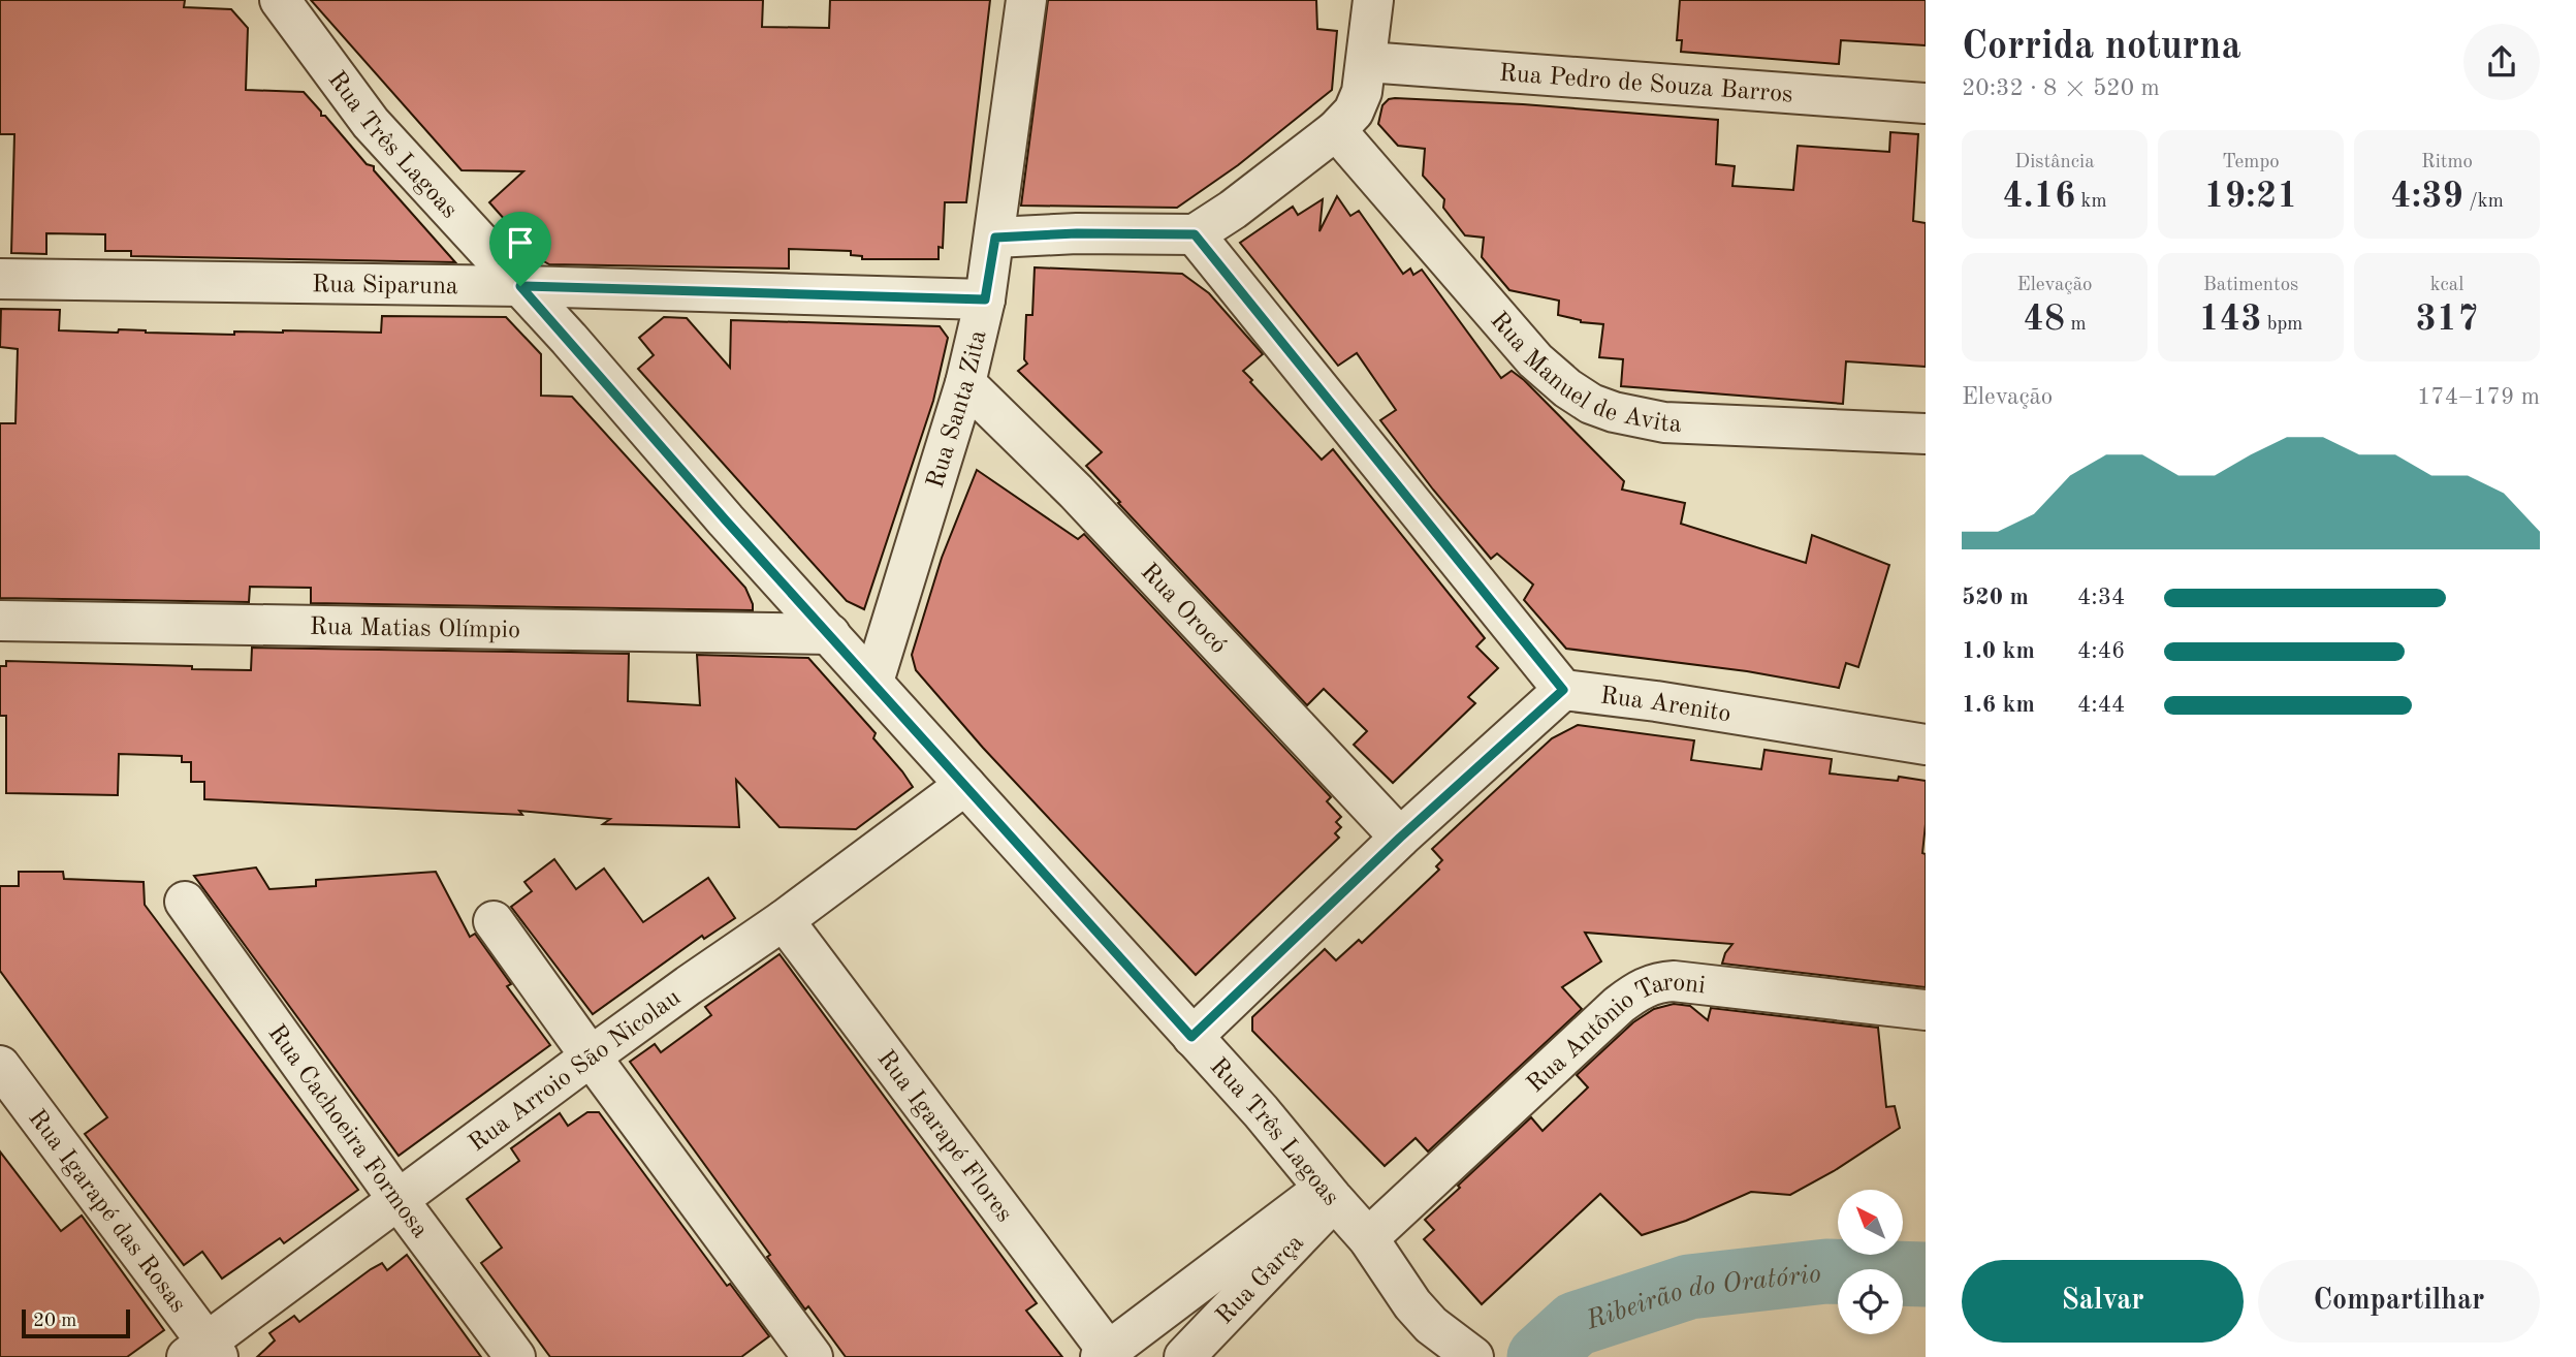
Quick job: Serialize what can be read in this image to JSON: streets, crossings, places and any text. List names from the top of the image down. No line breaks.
{"streets":{"street":["Rua Pedro de Souza Barros","Rua Três Lagoas","Rua Siparuna","Rua Manuel de Avita","Rua Santa Zita","Rua Orocó","Rua Matias Olímpio","Rua Arenito","Rua Antônio Taroni","Rua Arroio São Nicolau","Rua Cachoeira Formosa","Rua Igarapé Flores","Rua Igarapé das Rosas","Rua Garça"]},"crossings":[["Rua Três Lagoas","Rua Siparuna"],["Rua Três Lagoas","Rua Santa Zita"],["Rua Três Lagoas","Rua Matias Olímpio"],["Rua Três Lagoas","Rua Arenito"],["Rua Três Lagoas","Rua Antônio Taroni"],["Rua Três Lagoas","Rua Arroio São Nicolau"],["Rua Três Lagoas","Rua Garça"],["Rua Siparuna","Rua Santa Zita"],["Rua Santa Zita","Rua Orocó"],["Rua Orocó","Rua Arenito"],["Rua Arroio São Nicolau","Rua Cachoeira Formosa"],["Rua Arroio São Nicolau","Rua Igarapé Flores"],["Rua Arroio São Nicolau","Rua Igarapé das Rosas"]],"water":["Ribeirão do Oratório"],"scale_bar":"20 m","north":"top left","page":{"heading":["Corrida noturna","20:32 · 8 × 520 m"],"stats":[["Distância","4.16 km"],["Tempo","19:21"],["Ritmo","4:39 /km"],["Elevação","48 m"],["Batimentos","143 bpm"],["kcal","317"]],"chart":["Elevação","174–179 m"],"list":[{"name":"520 m","note":"4:34"},{"name":"1.0 km","note":"4:46"},{"name":"1.6 km","note":"4:44"}],"buttons":["Salvar","Compartilhar"],"scale":"20 m"}}
